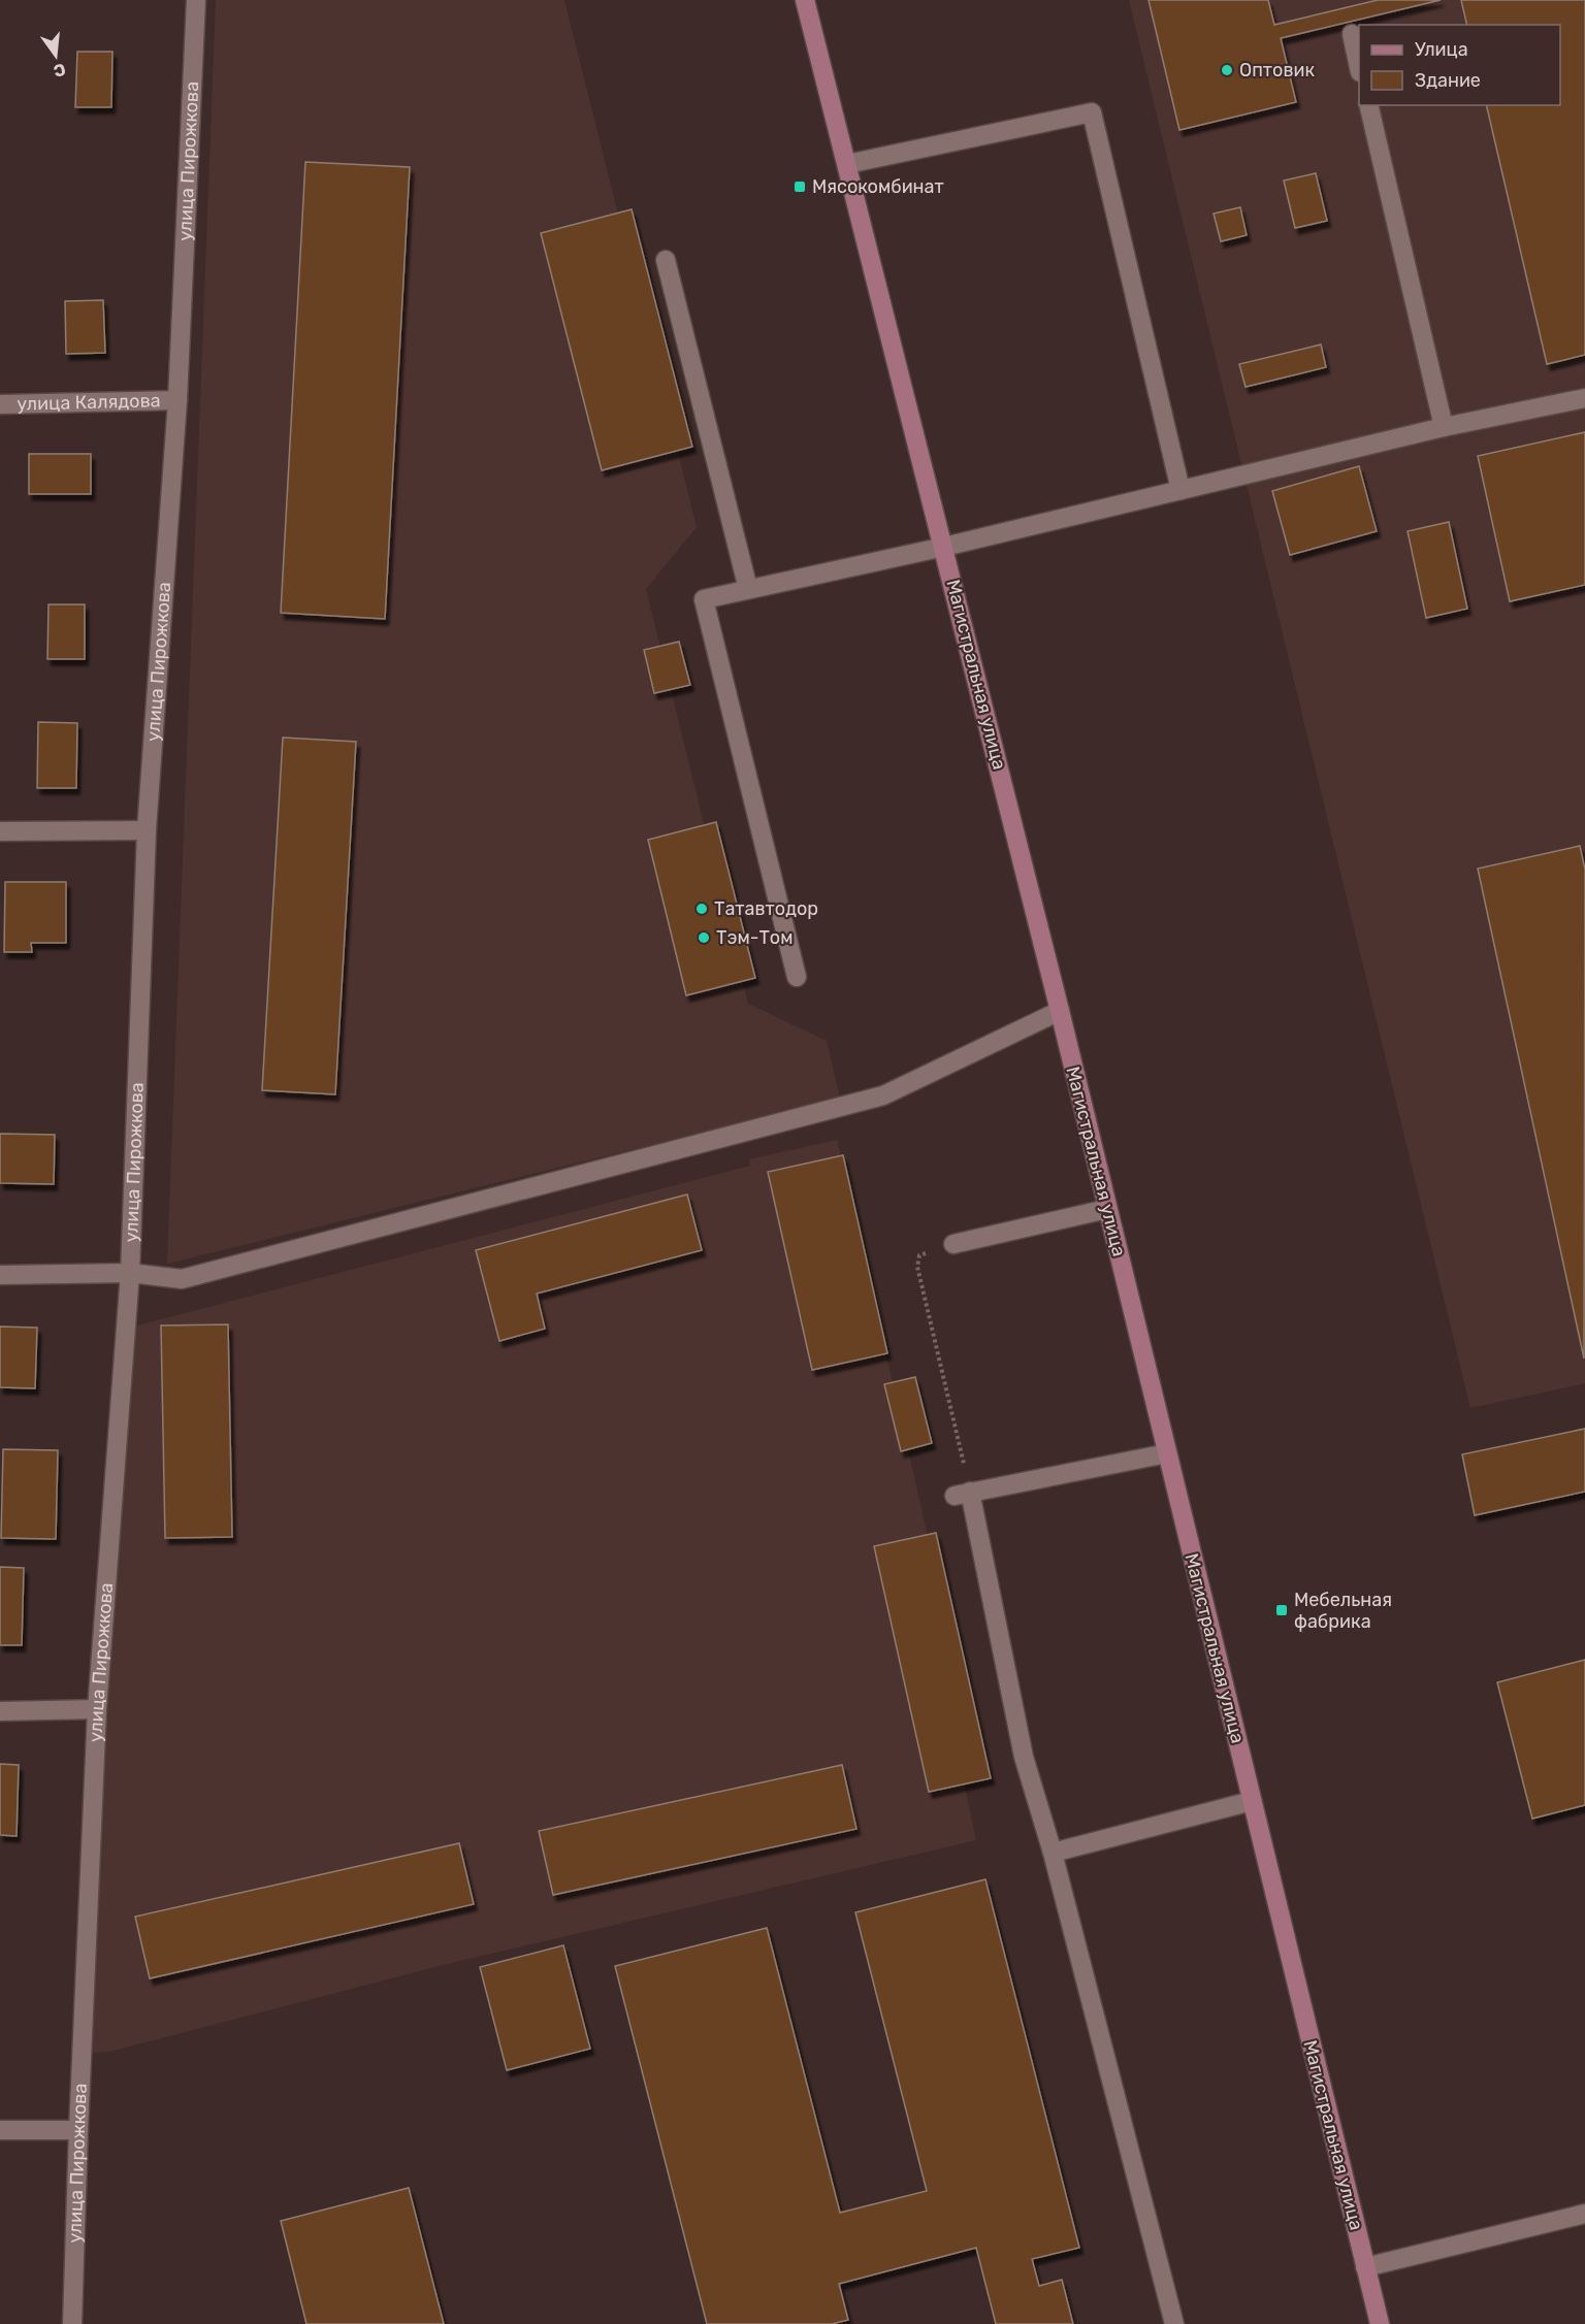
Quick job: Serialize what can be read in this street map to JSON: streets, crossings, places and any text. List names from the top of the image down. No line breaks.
{"streets":{"main road":["Магистральная улица"],"street":["улица Пирожкова","улица Калядова"]},"crossings":[["улица Пирожкова","улица Калядова"]],"places":{"other":["Оптовик","Татавтодор","Тэм-Том"],"transit":["Мясокомбинат","Мебельная фабрика"]},"legend":["Улица","Здание"],"north":"bottom"}
